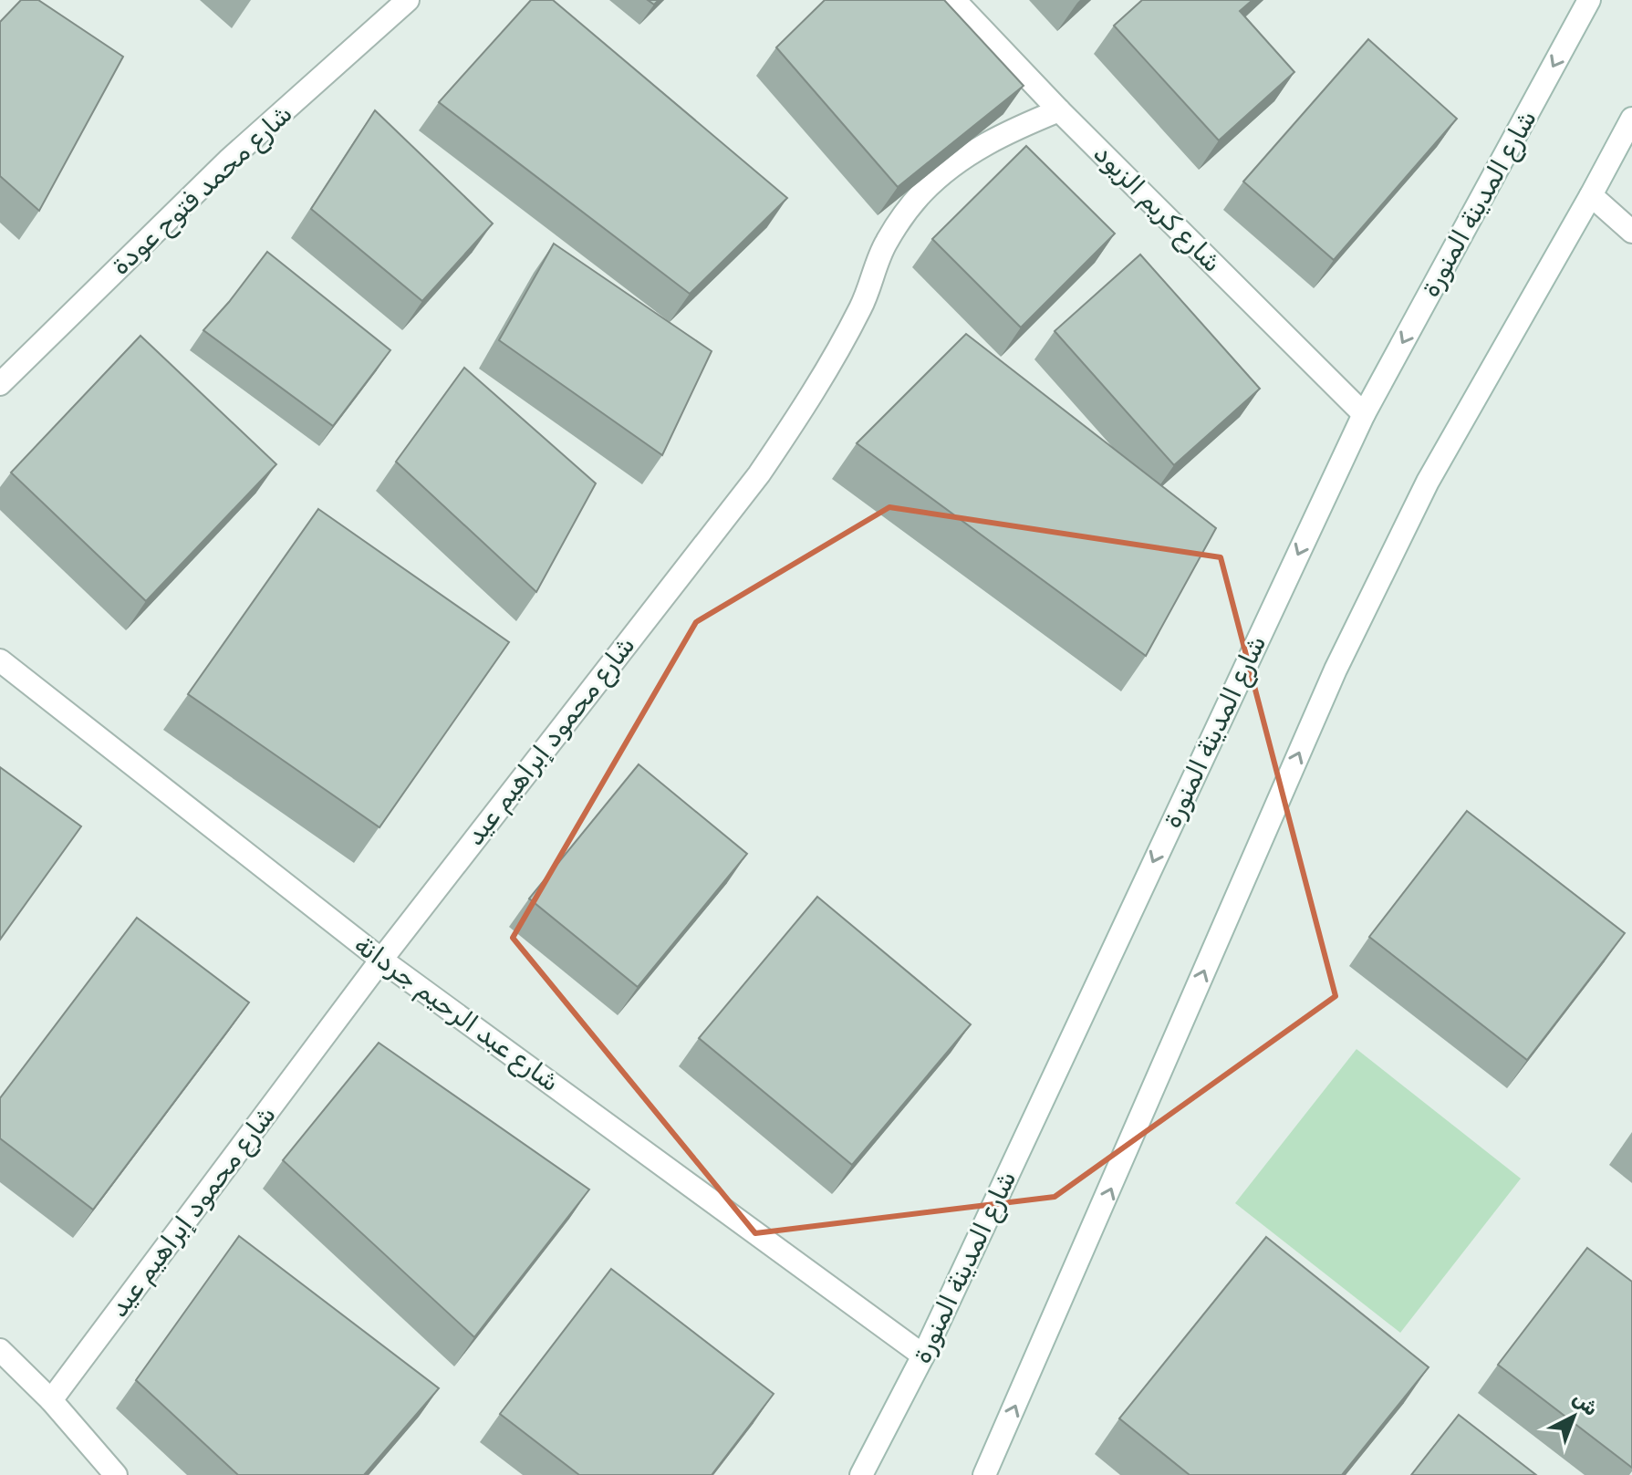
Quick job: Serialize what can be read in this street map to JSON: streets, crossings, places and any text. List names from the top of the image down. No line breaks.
{"streets":{"street":["شارع محمد فتوح عودة","شارع المدينة المنورة","شارع كريم الزيود","شارع محمود إبراهيم عيد","شارع عبد الرحيم جردانة"]},"crossings":[["شارع المدينة المنورة","شارع كريم الزيود"],["شارع المدينة المنورة","شارع عبد الرحيم جردانة"],["شارع كريم الزيود","شارع محمود إبراهيم عيد"],["شارع محمود إبراهيم عيد","شارع عبد الرحيم جردانة"]],"north":"top right"}
